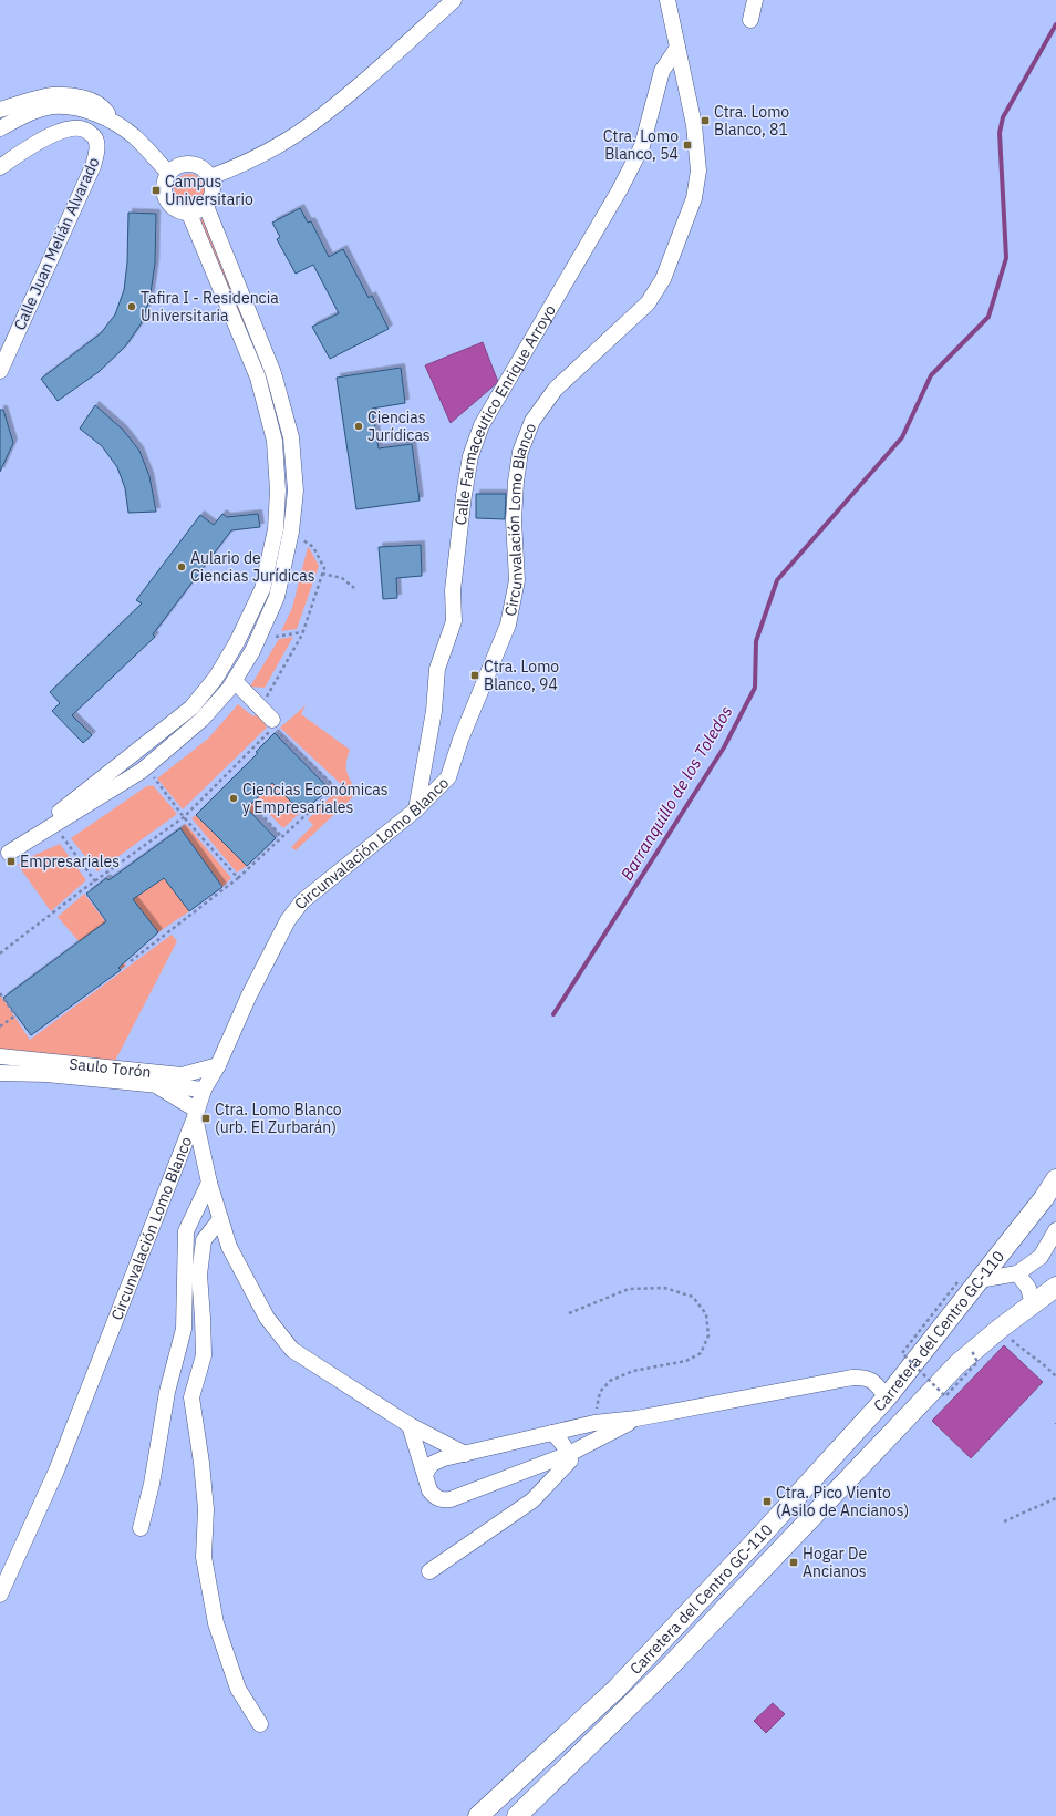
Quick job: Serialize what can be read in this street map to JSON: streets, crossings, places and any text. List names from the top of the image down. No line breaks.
{"streets":{"main road":["Carretera del Centro GC-110"],"street":["Calle Juan Melián Alvarado","Calle Farmaceutico Enrique Arroyo","Circunvalación Lomo Blanco","Saulo Torón"]},"crossings":[["Calle Farmaceutico Enrique Arroyo","Circunvalación Lomo Blanco"],["Circunvalación Lomo Blanco","Saulo Torón"]],"water":["Barranquillo de los Toledos"],"places":{"transit":["Ctra. Lomo Blanco, 81","Ctra. Lomo Blanco, 54","Campus Universitario","Ctra. Lomo Blanco, 94","Empresariales","Ctra. Lomo Blanco (urb. El Zurbarán)","Ctra. Pico Viento (Asilo de Ancianos)","Hogar De Ancianos"],"other":["Tafira I - Residencia Universitaria","Ciencias Jurídicas","Aulario de Ciencias Jurídicas","Ciencias Económicas y Empresariales"]}}
